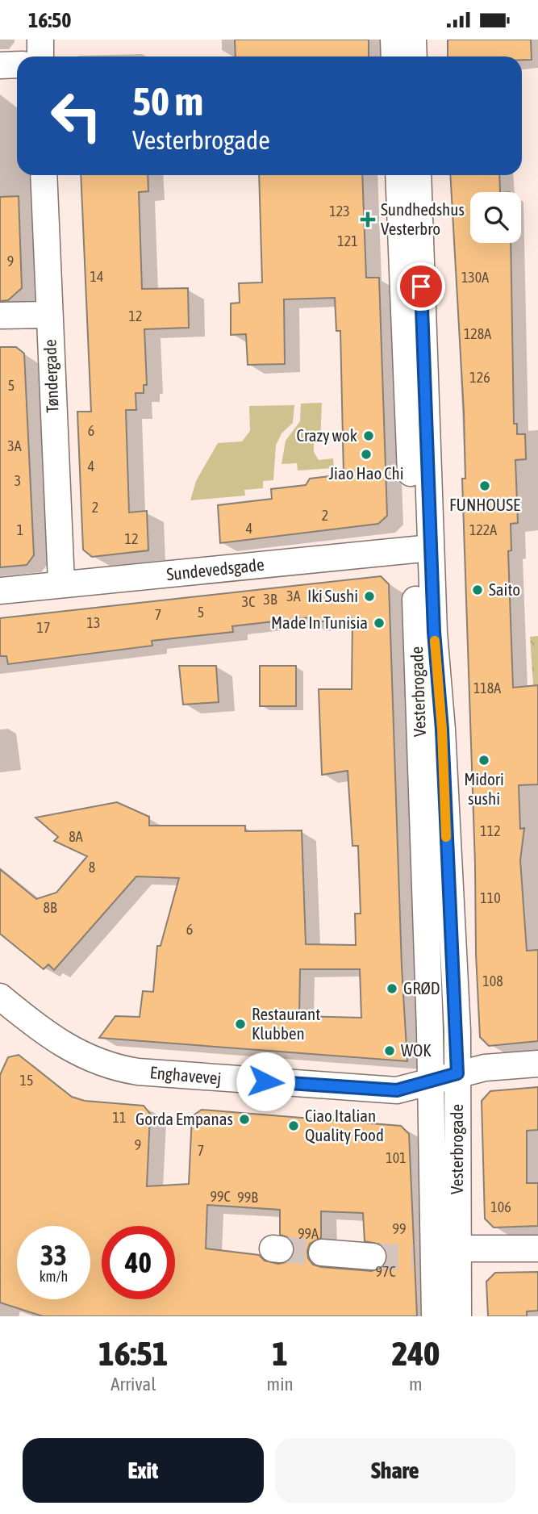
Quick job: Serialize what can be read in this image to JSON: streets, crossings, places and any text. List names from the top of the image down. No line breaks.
{"streets":{"street":["Tøndergade","Sundevedsgade","Vesterbrogade","Enghavevej"]},"crossings":[["Tøndergade","Sundevedsgade"],["Sundevedsgade","Vesterbrogade"],["Vesterbrogade","Enghavevej"]],"places":{"health":["Sundhedshus Vesterbro"],"other":["Crazy wok","Jiao Hao Chi","FUNHOUSE","Saito","Iki Sushi","Made In Tunisia","Midori sushi","GRØD","Restaurant Klubben","WOK","Gorda Empanas","Ciao Italian Quality Food"]},"house_numbers":["123","121","9","14","130A","12","128A","126","5","6","3A","4","3","2","2","4","1","122A","12","3A","3B","3C","5","7","13","17","118A","112","8A","8","110","8B","6","108","15","11","9","7","101","99C","99B","106","99","99A","97C"],"page":{"status":"16:50","turn":["50 m","Vesterbrogade"],"speed":"33 km/h","limit":"40","eta":["16:51","Arrival","1","min","240","m"],"buttons":["Exit","Share"]}}
